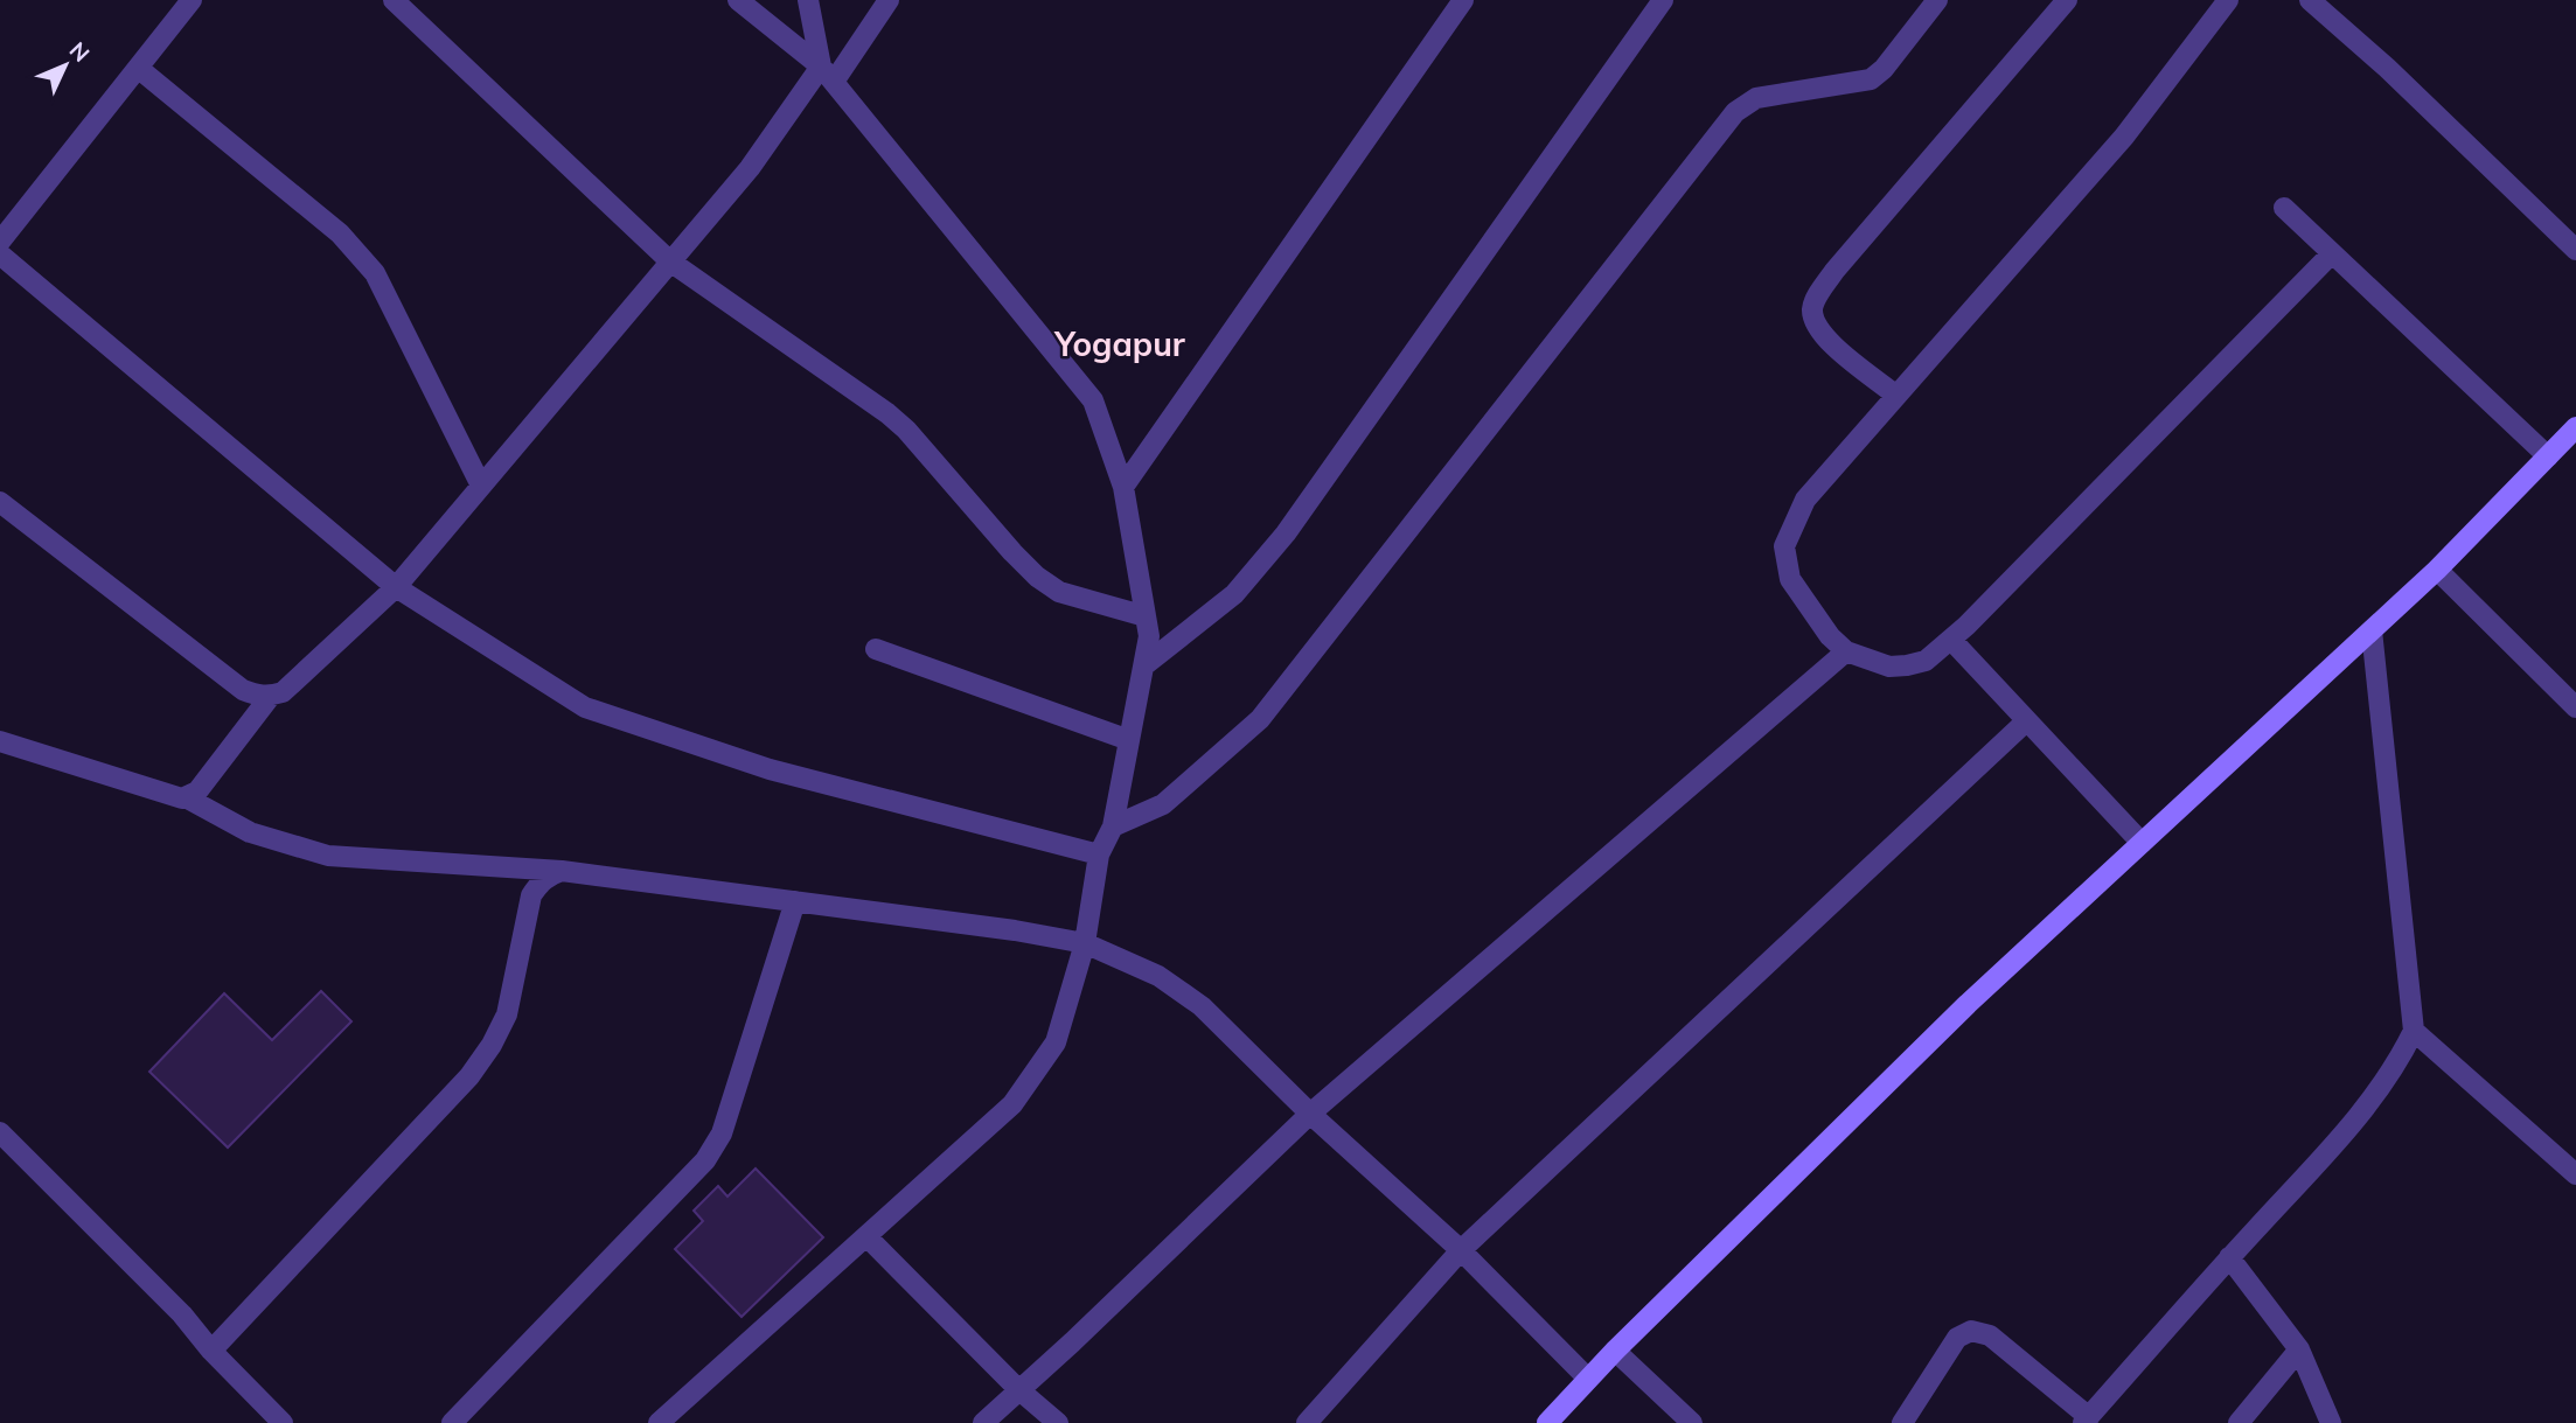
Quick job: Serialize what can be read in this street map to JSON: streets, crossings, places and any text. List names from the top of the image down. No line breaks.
{"districts":["Yogapur"],"north":"top right"}
